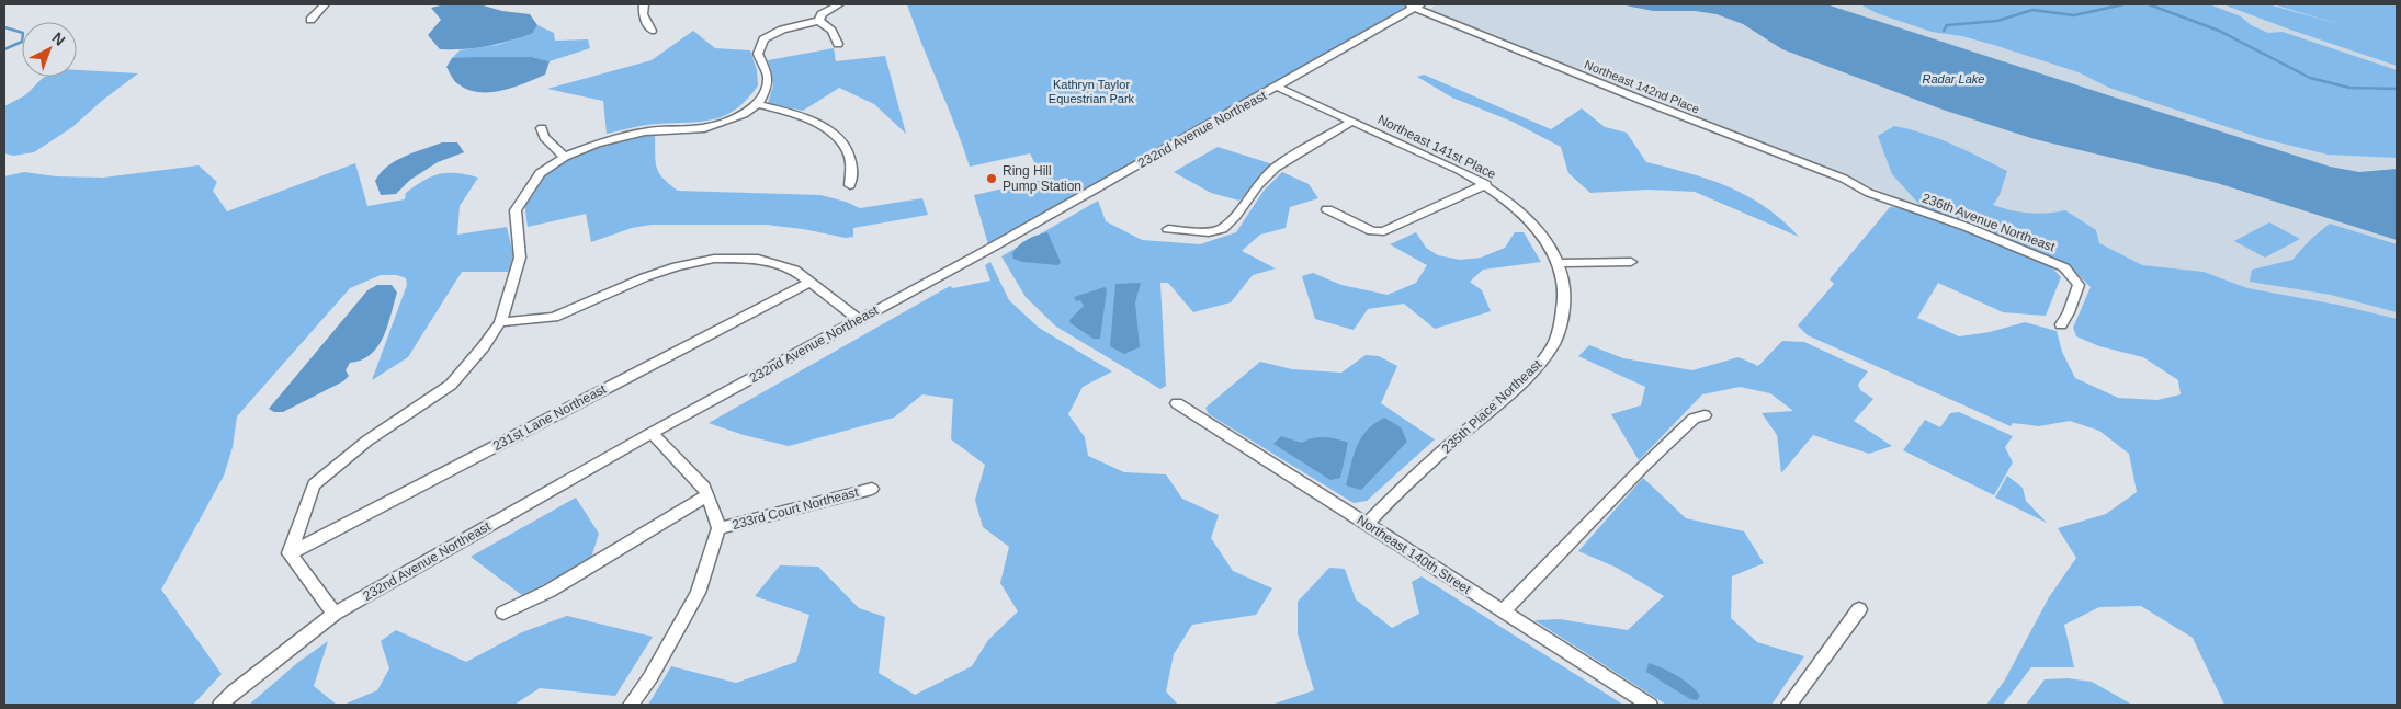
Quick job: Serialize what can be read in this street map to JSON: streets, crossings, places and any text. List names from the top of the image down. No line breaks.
{"streets":{"street":["Northeast 142nd Place","232nd Avenue Northeast","Northeast 141st Place","236th Avenue Northeast","235th Place Northeast","231st Lane Northeast","233rd Court Northeast","Northeast 140th Street"]},"crossings":[["Northeast 142nd Place","232nd Avenue Northeast"],["Northeast 142nd Place","236th Avenue Northeast"],["232nd Avenue Northeast","Northeast 141st Place"],["Northeast 141st Place","235th Place Northeast"],["235th Place Northeast","Northeast 140th Street"]],"water":["Radar Lake"],"parks":["Kathryn Taylor Equestrian Park"],"places":["Ring Hill Pump Station"],"north":"top right"}
